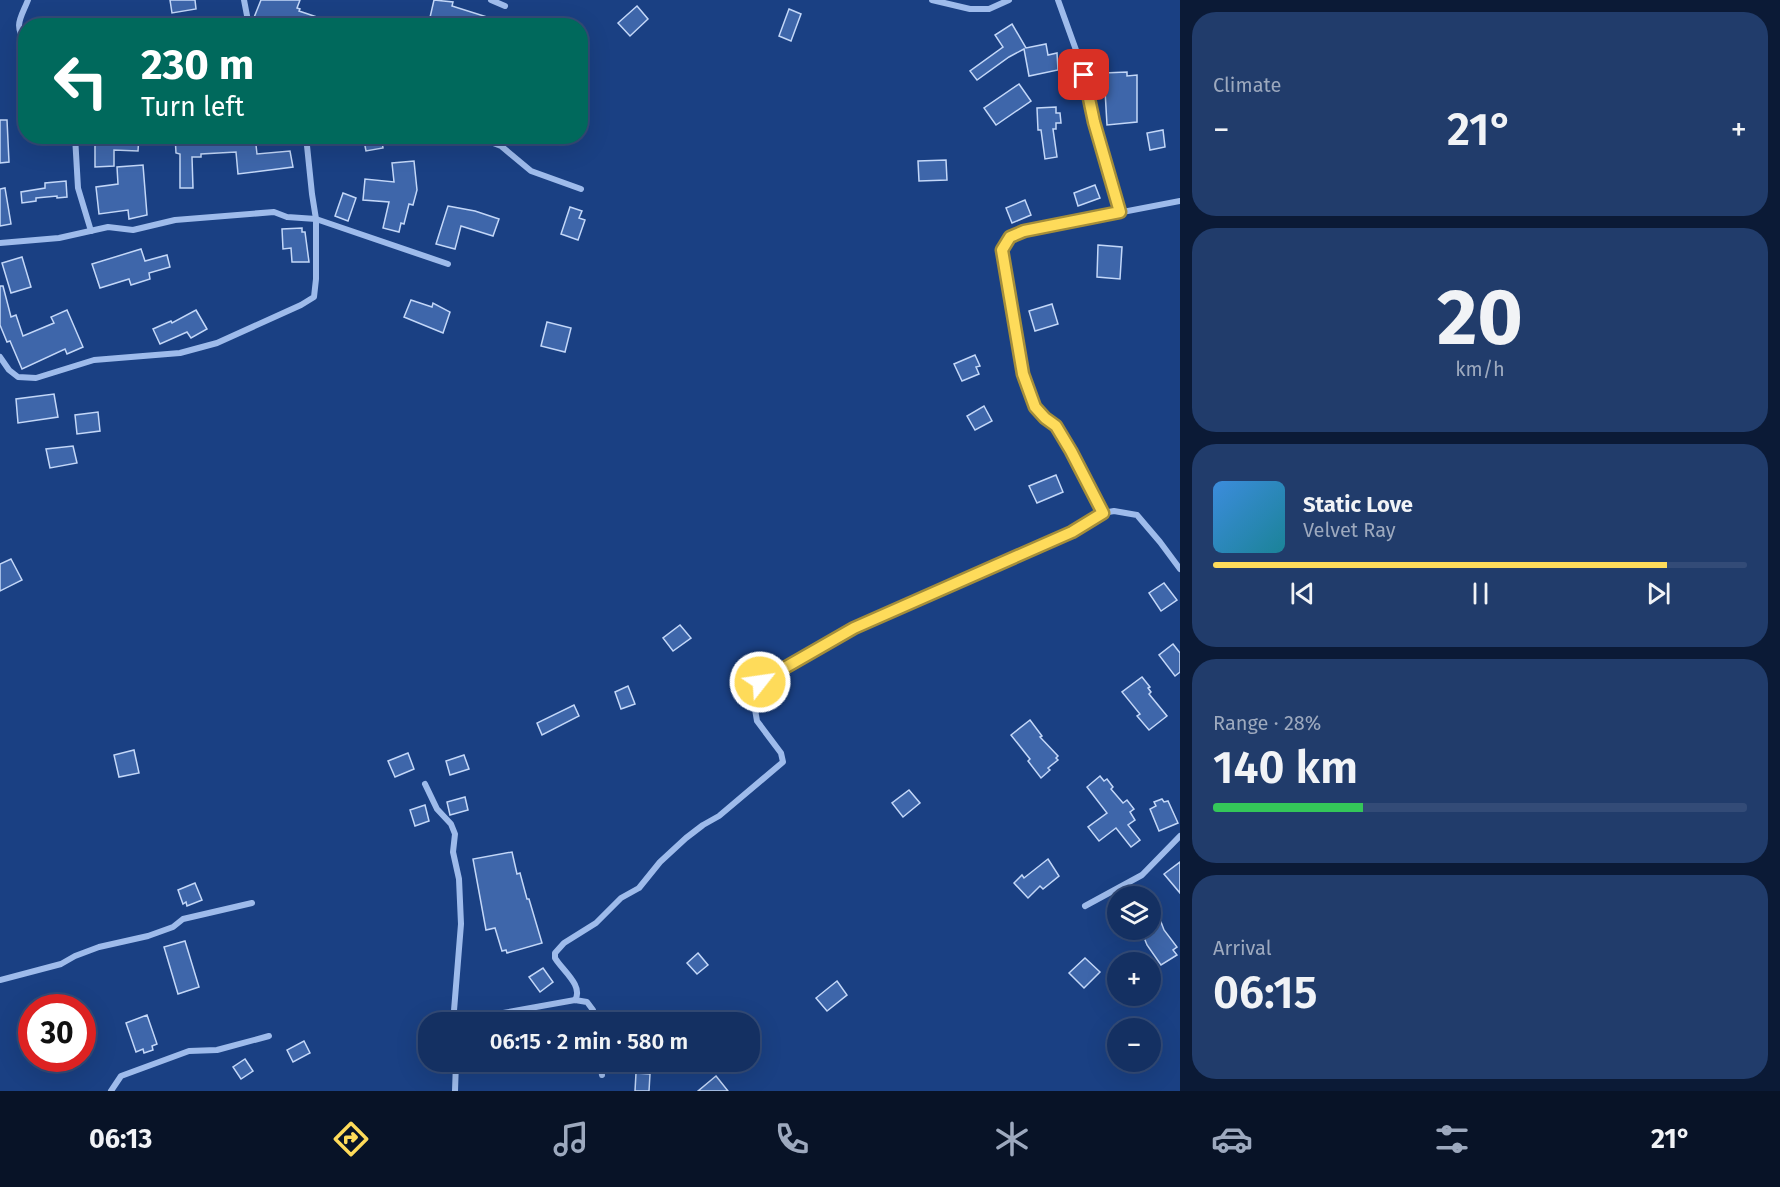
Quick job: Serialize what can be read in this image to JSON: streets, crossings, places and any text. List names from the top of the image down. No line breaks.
{"page":{"tile":["Climate",["20","km/h"],["Range · 28%","140 km"],["Arrival","06:15"]],"turn":["230 m","Turn left"],"heat":["−","21°","+"],"song":["Static Love","Velvet Ray"],"map_buttons":["+","−"],"limit":"30","trip":"06:15 · 2 min · 580 m","tabs":["06:13","21°"]}}
